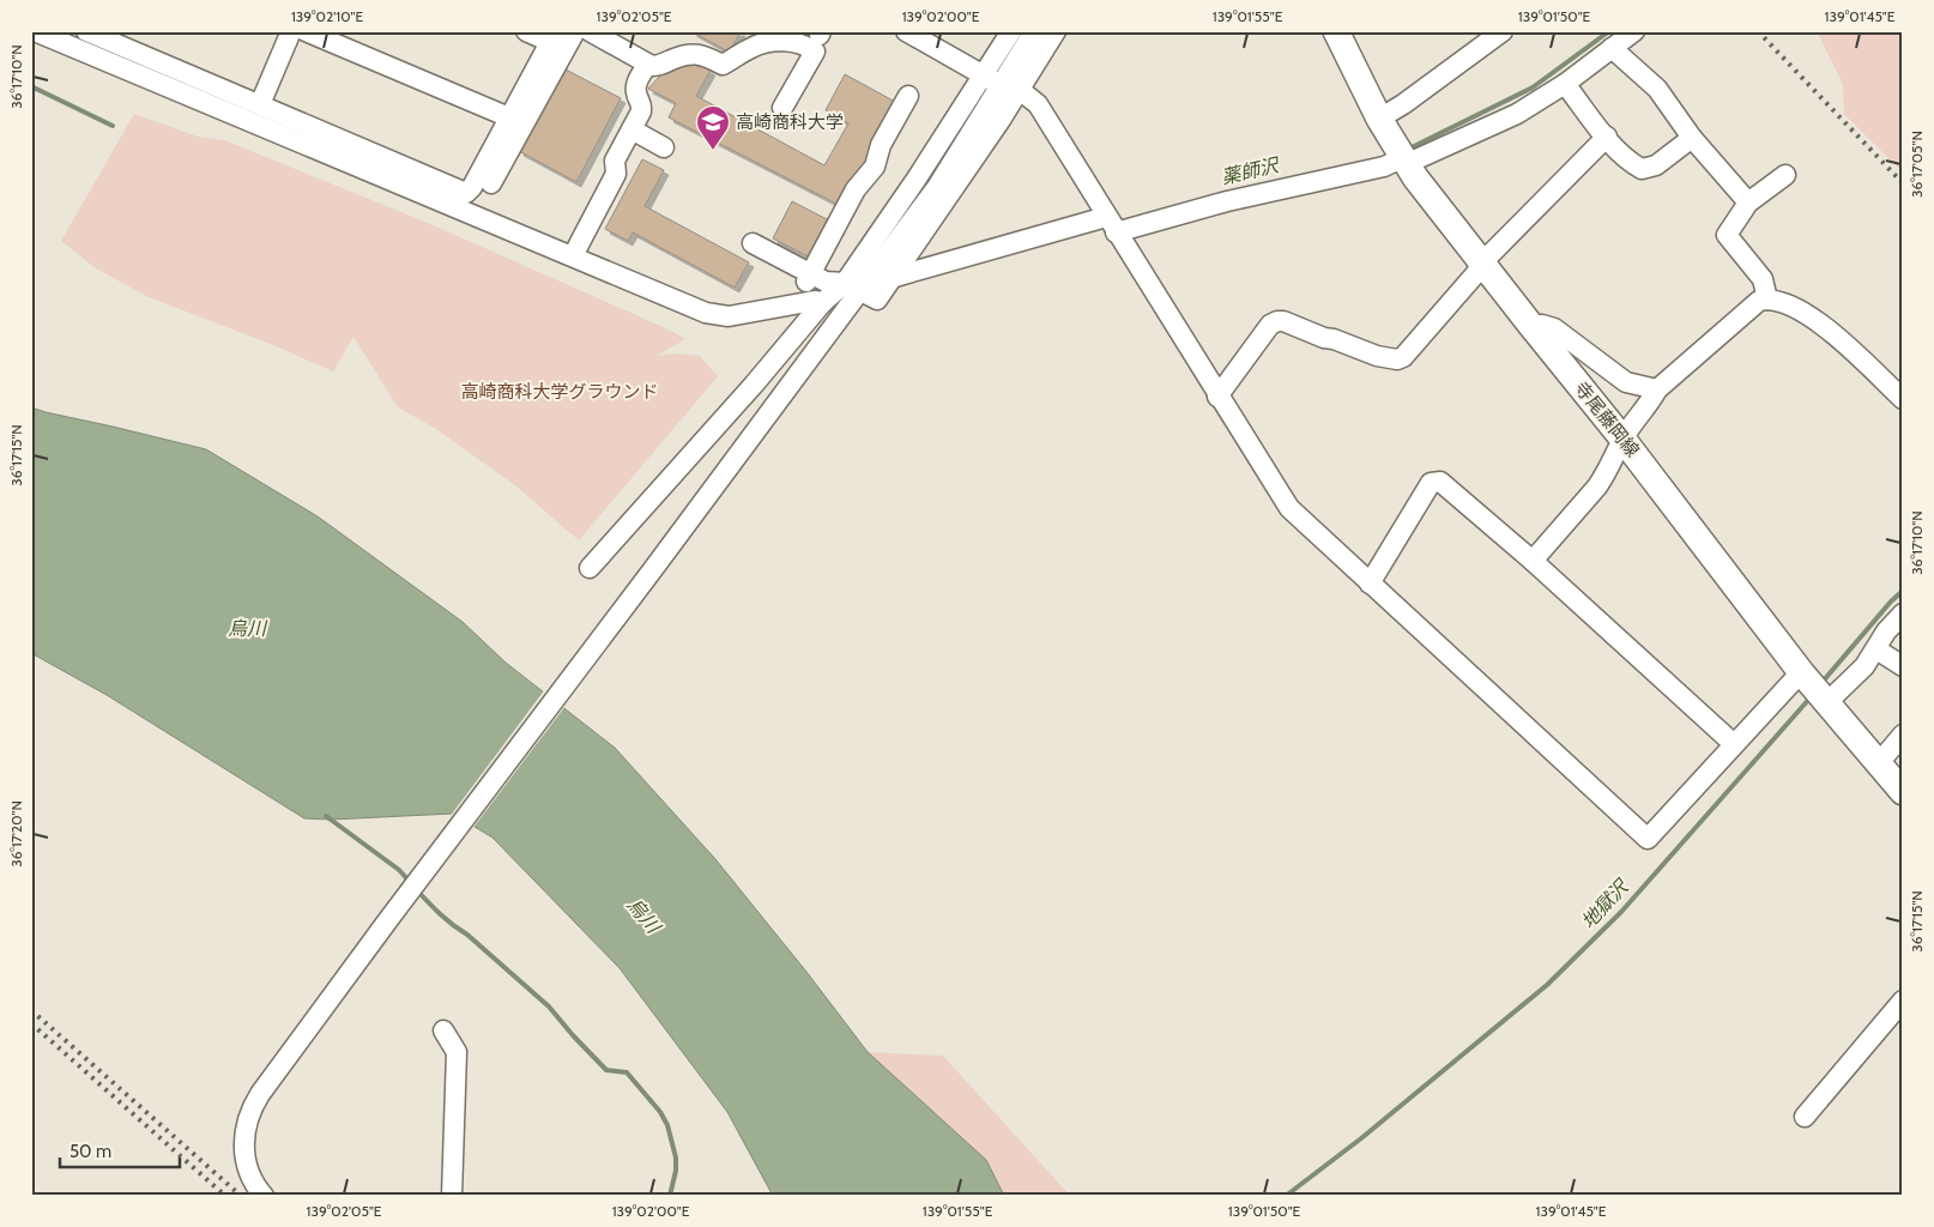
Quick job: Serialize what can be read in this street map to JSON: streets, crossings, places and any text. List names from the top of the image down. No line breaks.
{"streets":{"main road":["寺尾藤岡線"]},"water":["薬師沢","烏川","地獄沢"],"parks":["高崎商科大学グラウンド"],"places":{"school or university":["高崎商科大学"]},"scale_bar":"50 m","coordinates":["139°02'10\"E","139°02'05\"E","139°02'00\"E","139°01'55\"E","139°01'50\"E","139°01'45\"E","36°17'10\"N","36°17'05\"N","36°17'15\"N","36°17'20\"N"]}
